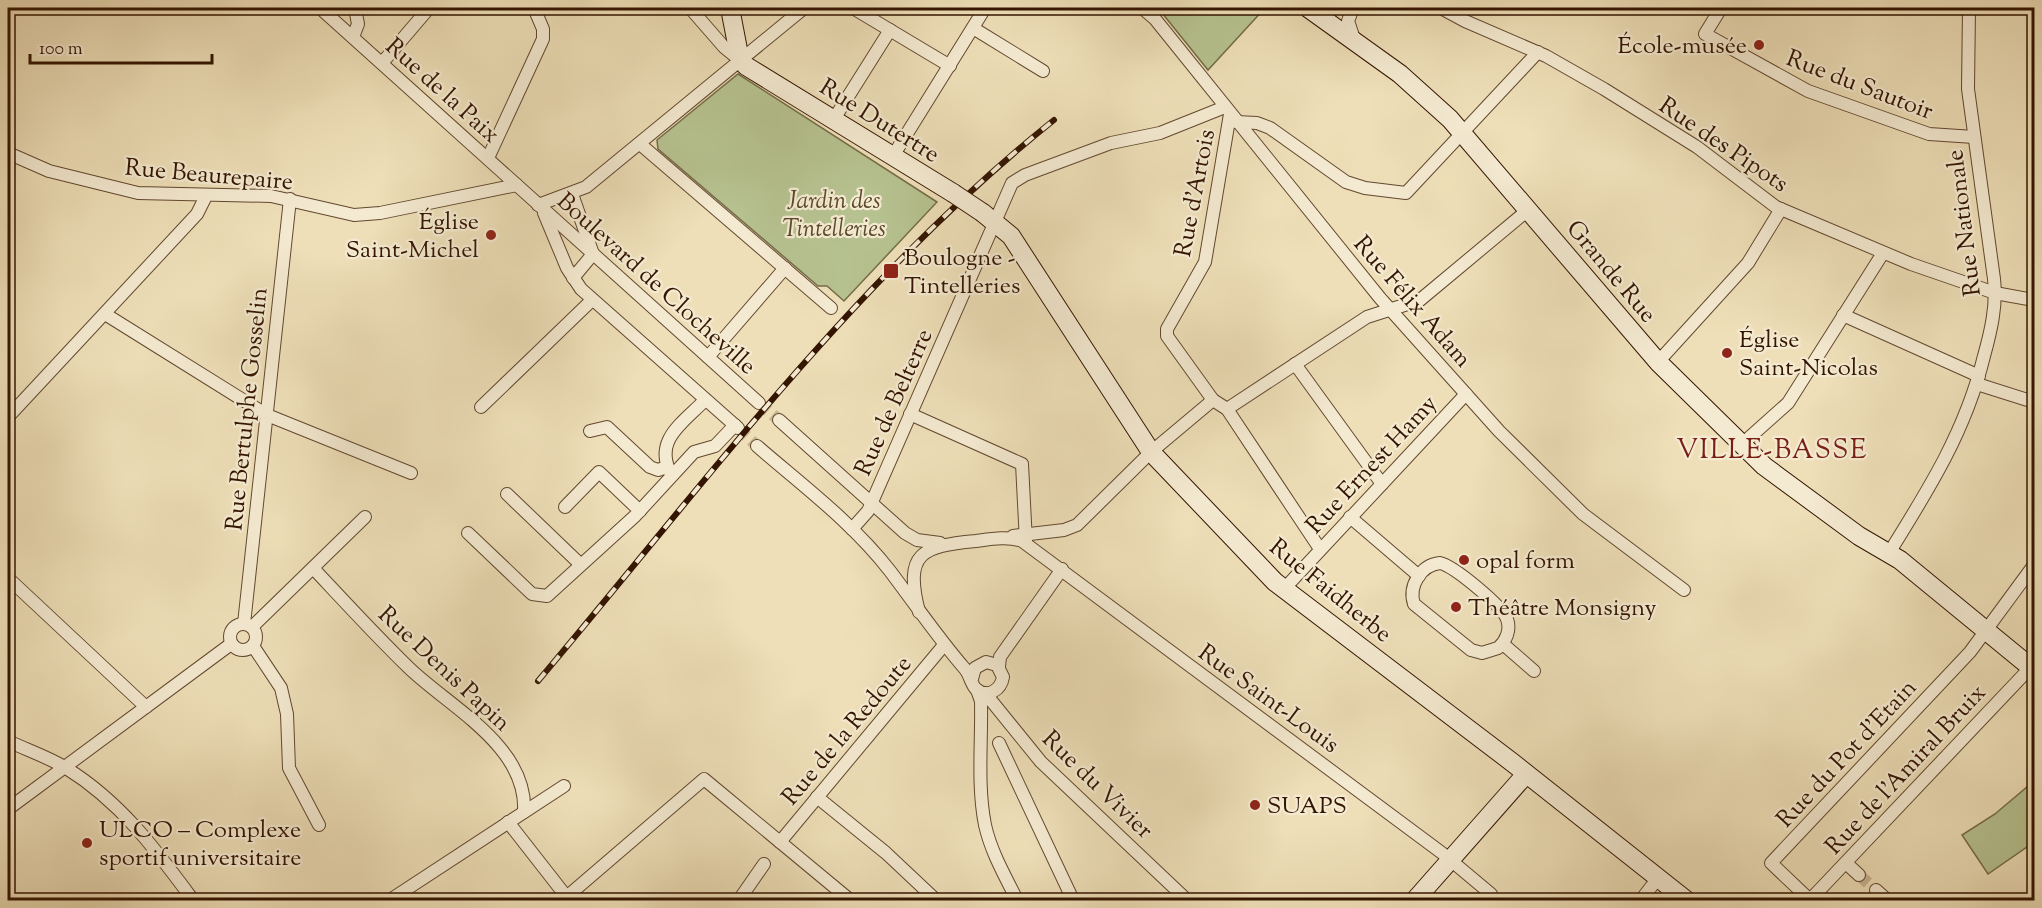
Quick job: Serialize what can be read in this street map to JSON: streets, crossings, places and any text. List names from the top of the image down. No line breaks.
{"streets":{"main road":["Rue Dutertre","Grande Rue","Rue Faidherbe"],"street":["Rue du Sautoir","Rue de la Paix","Rue des Pipots","Rue Beaurepaire","Rue d'Artois","Rue Nationale","Boulevard de Clocheville","Rue Félix Adam","Rue de Belterre","Rue Bertulphe Gosselin","Rue Ernest Hamy","Rue Denis Papin","Rue Saint-Louis","Rue de la Redoute","Rue du Pot d'Etain","Rue de l'Amiral Bruix","Rue du Vivier"]},"crossings":[["Rue du Sautoir","Rue Nationale"],["Rue de la Paix","Rue Beaurepaire"],["Rue de la Paix","Boulevard de Clocheville"],["Rue Dutertre","Rue de Belterre"],["Rue Dutertre","Rue Faidherbe"],["Rue des Pipots","Rue Nationale"],["Rue Beaurepaire","Rue Bertulphe Gosselin"],["Rue d'Artois","Rue Félix Adam"],["Rue d'Artois","Rue de Belterre"],["Rue Nationale","Grande Rue"],["Grande Rue","Rue du Pot d'Etain"],["Grande Rue","Rue de l'Amiral Bruix"],["Rue Félix Adam","Rue de Belterre"],["Rue Félix Adam","Rue Ernest Hamy"],["Rue de Belterre","Rue Faidherbe"],["Rue de Belterre","Rue du Vivier"],["Rue Ernest Hamy","Rue Faidherbe"],["Rue de la Redoute","Rue du Vivier"],["Rue du Pot d'Etain","Rue de l'Amiral Bruix"]],"districts":["VILLE-BASSE"],"parks":["Jardin des Tintelleries"],"places":{"other":["École-musée","Église Saint-Michel","Église Saint-Nicolas","opal form","Théâtre Monsigny","SUAPS","ULCO – Complexe sportif universitaire"],"transit":["Boulogne - Tintelleries"]},"scale_bar":"100 m"}
